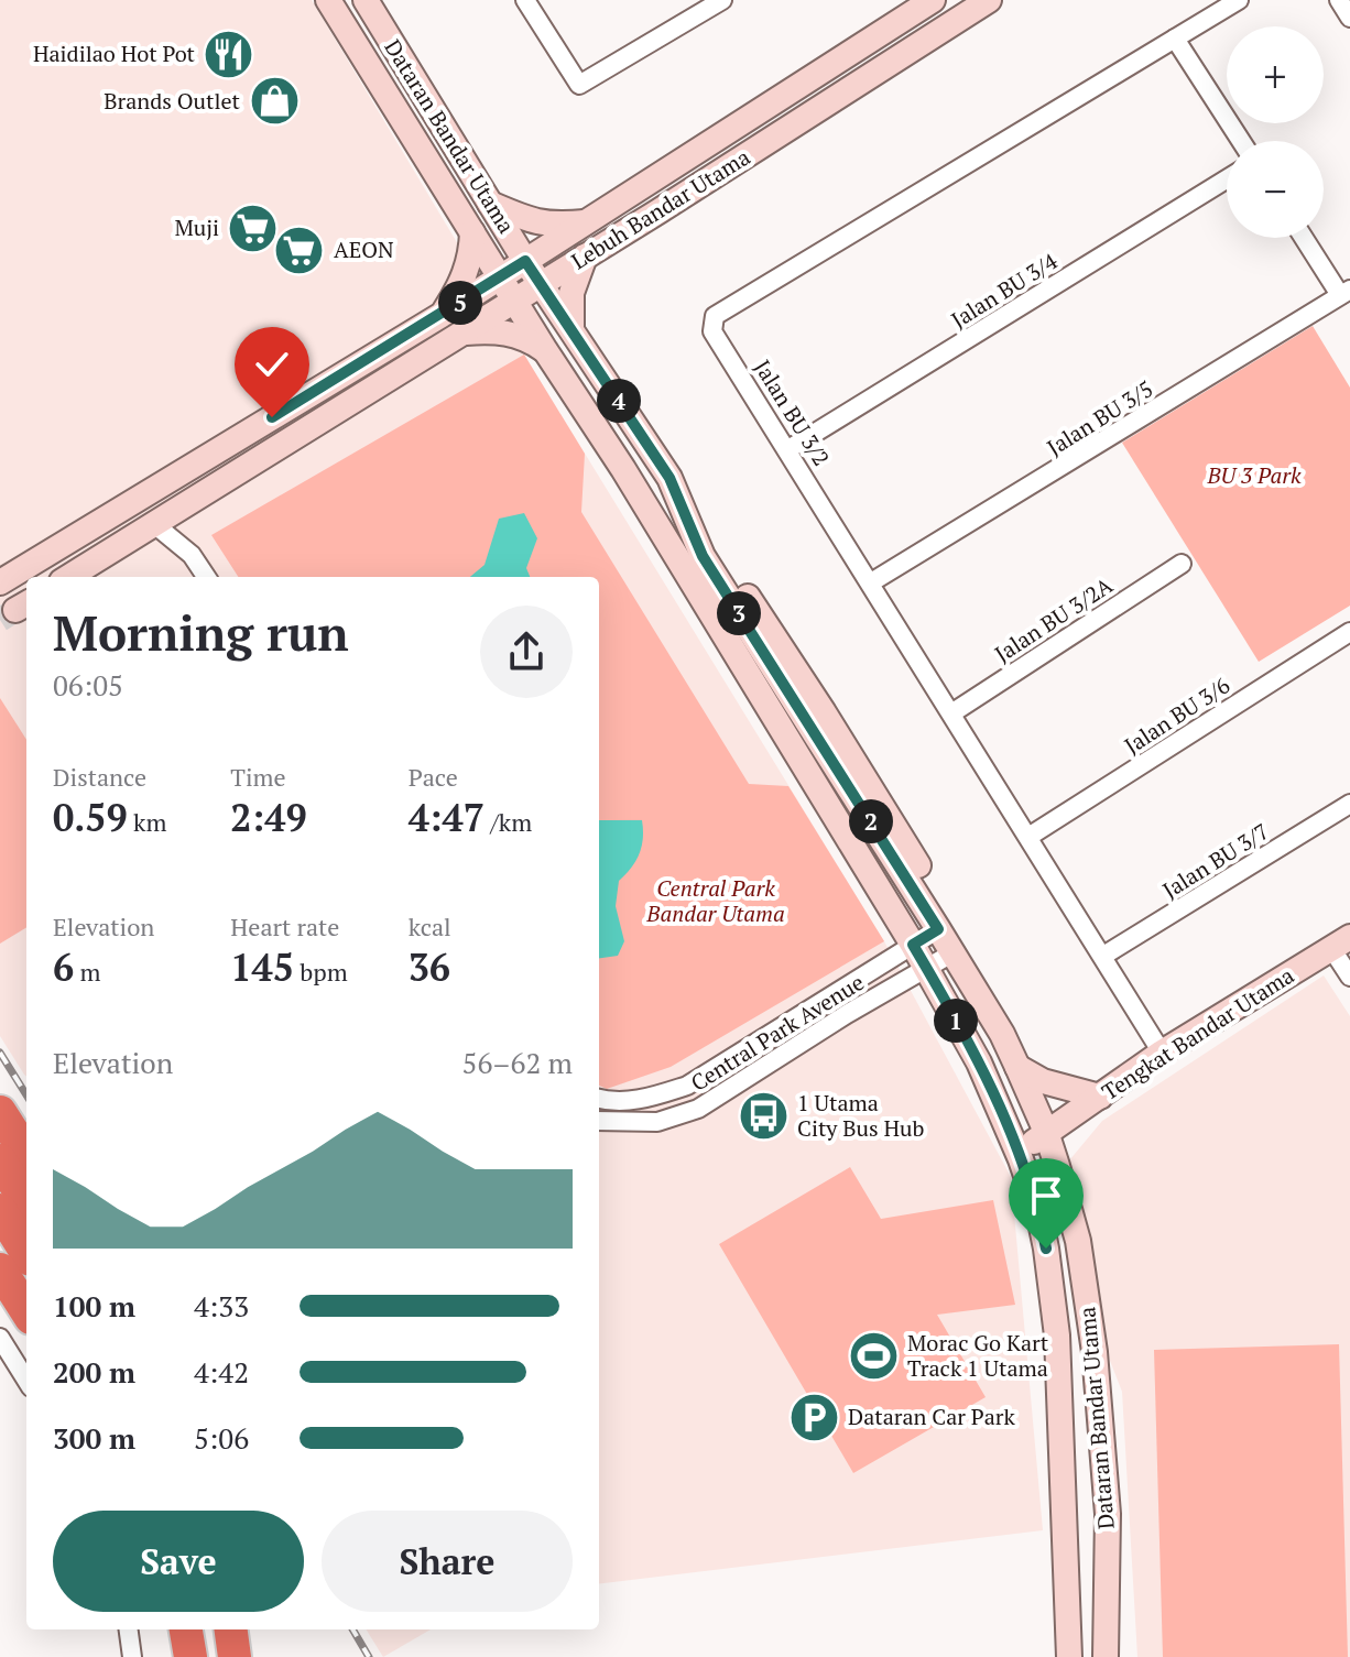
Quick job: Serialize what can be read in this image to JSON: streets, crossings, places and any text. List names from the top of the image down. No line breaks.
{"streets":{"main road":["Dataran Bandar Utama","Lebuh Bandar Utama","Tengkat Bandar Utama"],"street":["Jalan BU 3/4","Jalan BU 3/2","Jalan BU 3/5","Jalan BU 3/2A","Jalan BU 3/6","Jalan BU 3/7","Central Park Avenue"]},"crossings":[["Dataran Bandar Utama","Lebuh Bandar Utama"],["Dataran Bandar Utama","Central Park Avenue"],["Dataran Bandar Utama","Tengkat Bandar Utama"],["Jalan BU 3/4","Jalan BU 3/2"],["Jalan BU 3/2","Jalan BU 3/5"],["Jalan BU 3/2","Jalan BU 3/2A"],["Jalan BU 3/2","Jalan BU 3/6"],["Jalan BU 3/2","Jalan BU 3/7"],["Jalan BU 3/2","Tengkat Bandar Utama"]],"parks":["BU 3 Park","Central Park Bandar Utama"],"places":{"restaurant":["Haidilao Hot Pot"],"shop":["Brands Outlet"],"supermarket":["Muji","AEON"],"bus stop":["1 Utama City Bus Hub"],"sports":["Morac Go Kart Track 1 Utama"],"parking":["Dataran Car Park"]},"page":{"map_buttons":["+","−"],"pins":["5","4","3","2","1"],"heading":["Morning run","06:05"],"stats":[["Distance","0.59 km"],["Time","2:49"],["Pace","4:47 /km"],["Elevation","6 m"],["Heart rate","145 bpm"],["kcal","36"]],"chart":["Elevation","56–62 m"],"list":[{"name":"100 m","note":"4:33"},{"name":"200 m","note":"4:42"},{"name":"300 m","note":"5:06"}],"buttons":["Save","Share"]}}
